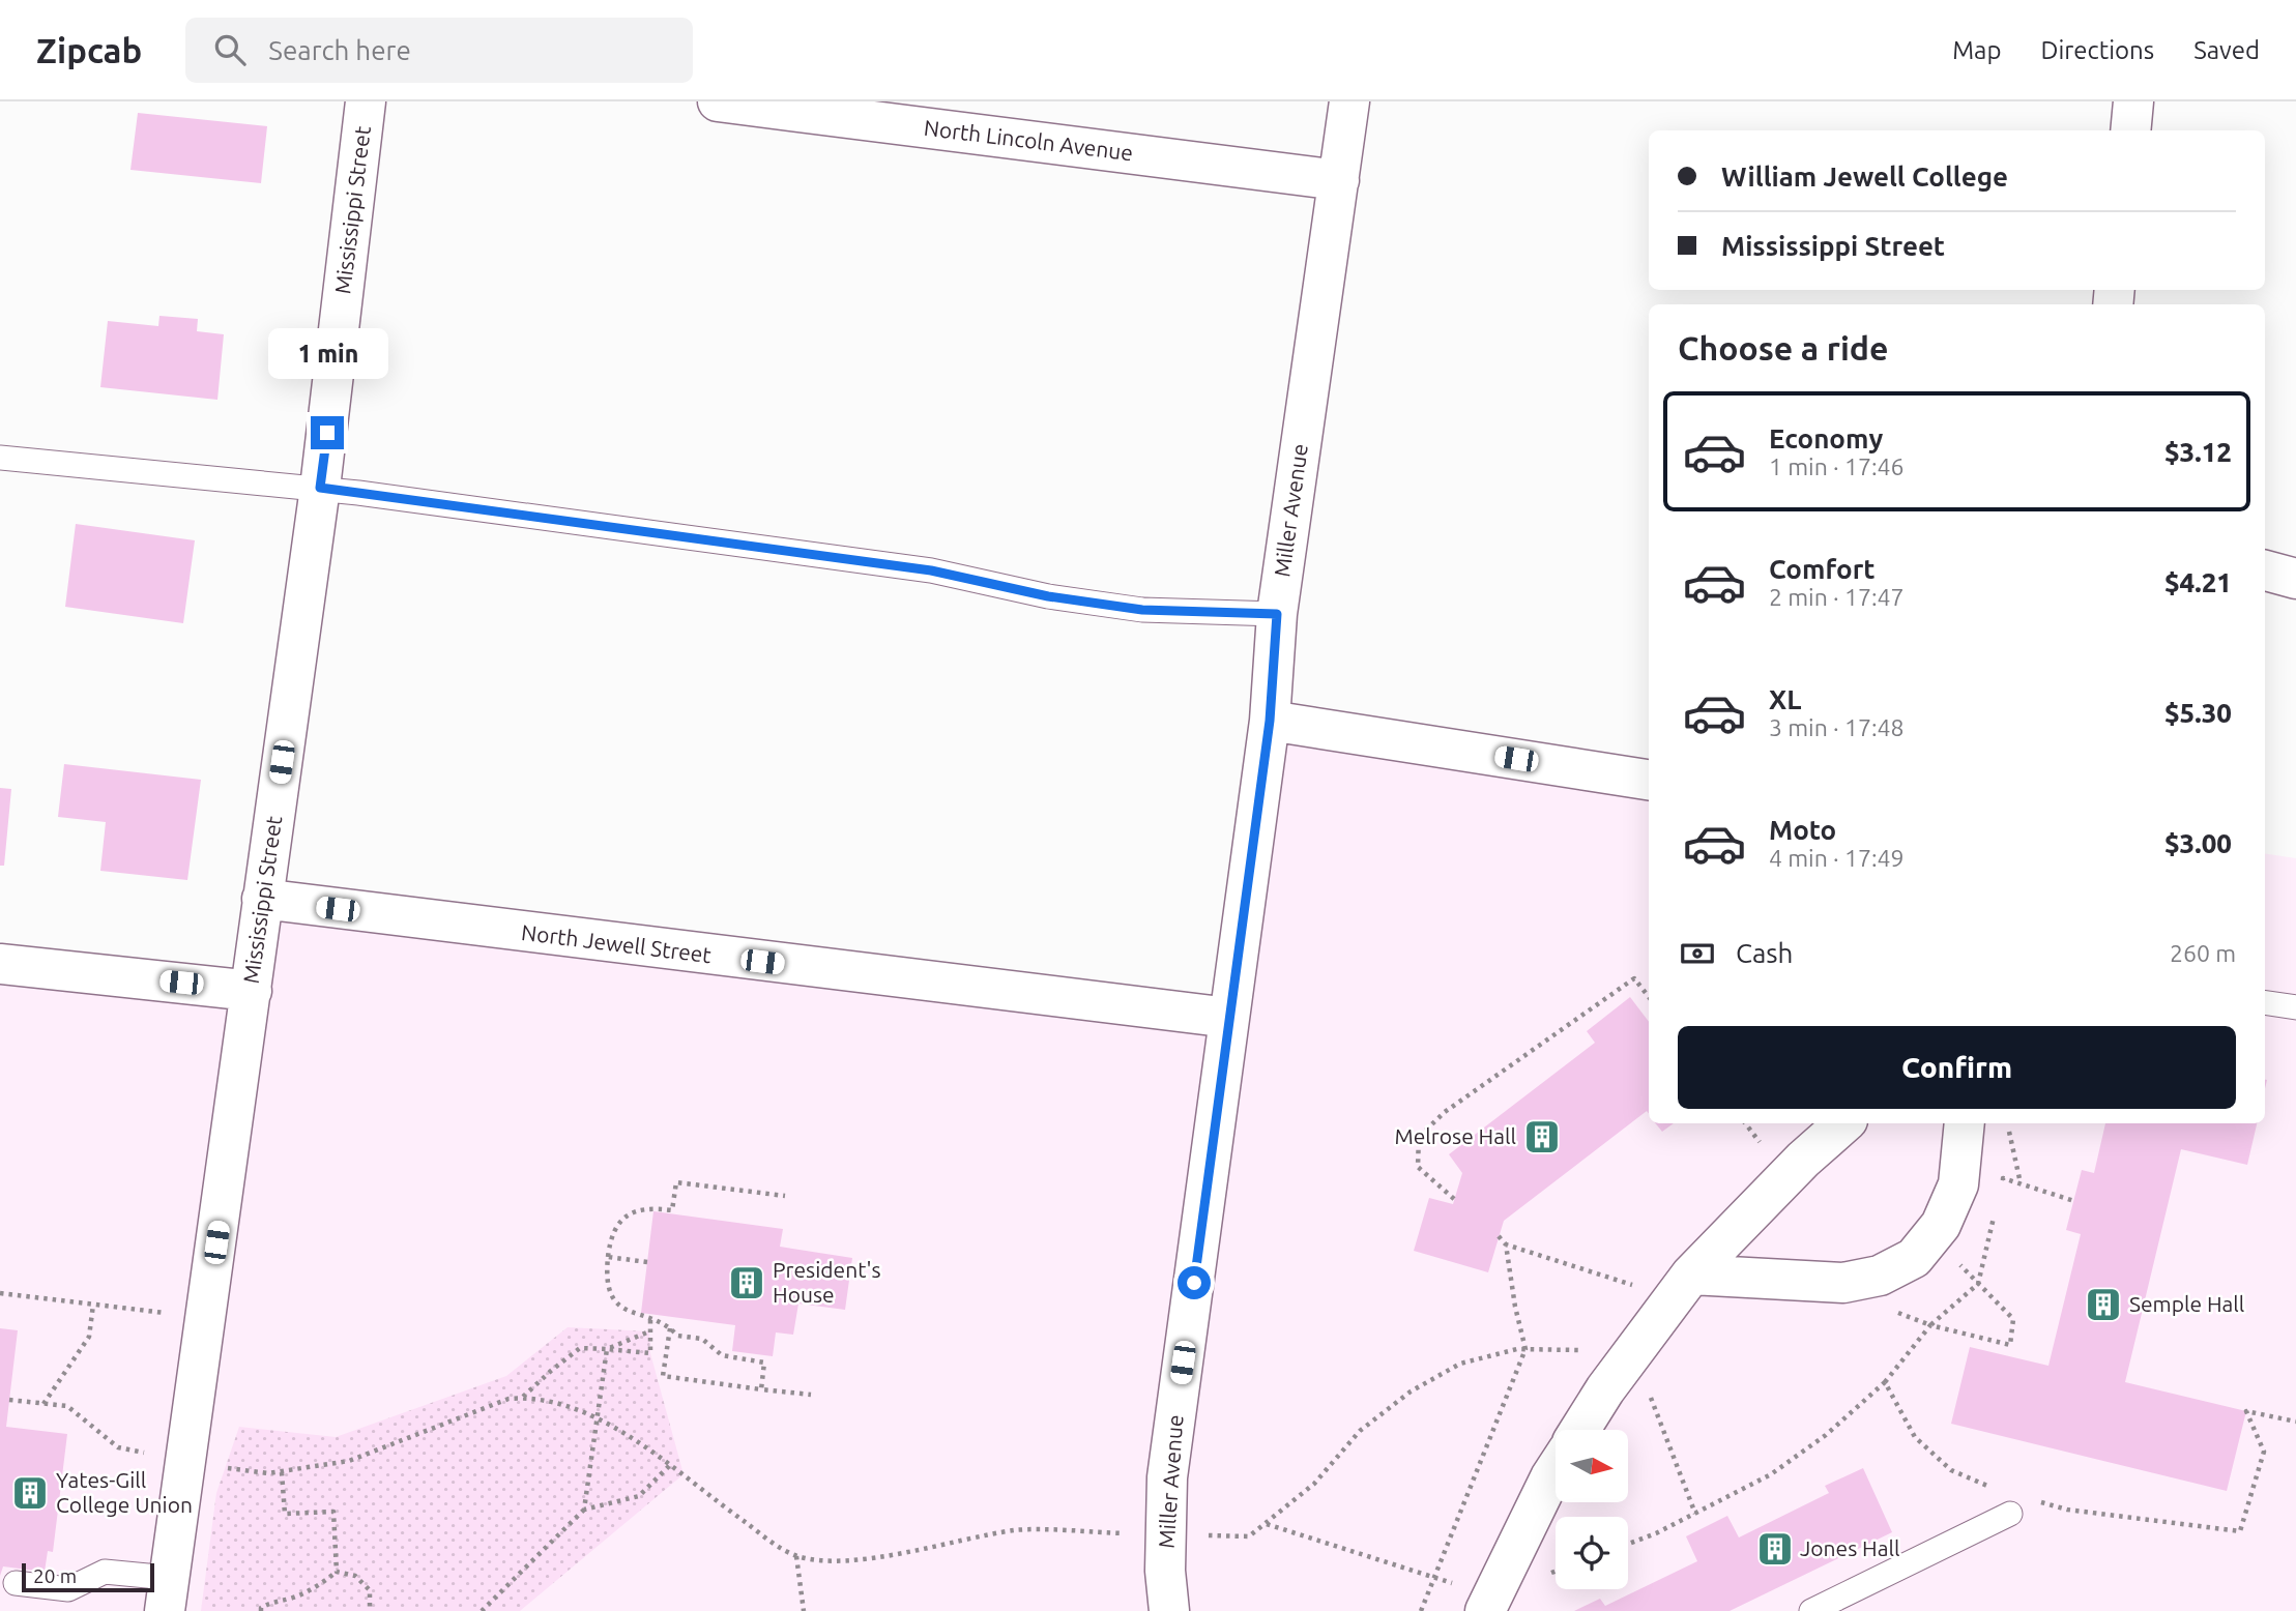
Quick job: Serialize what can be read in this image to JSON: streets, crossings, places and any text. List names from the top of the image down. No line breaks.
{"streets":{"street":["North Lincoln Avenue","Mississippi Street","Miller Avenue","North Jewell Street"]},"crossings":[["North Lincoln Avenue","Miller Avenue"],["Mississippi Street","North Jewell Street"],["Miller Avenue","North Jewell Street"]],"places":{"building":["Melrose Hall","President's House","Semple Hall","Yates-Gill College Union","Jones Hall"]},"scale_bar":"20 m","north":"right","page":{"header":"Zipcab","search":"Search here","nav":["Map","Directions","Saved"],"banner":["William Jewell College","Mississippi Street"],"heading":"Choose a ride","bubble":"1 min","list":[{"name":"Economy","note":"1 min · 17:46","value":"$3.12"},{"name":"Comfort","note":"2 min · 17:47","value":"$4.21"},{"name":"XL","note":"3 min · 17:48","value":"$5.30"},{"name":"Moto","note":"4 min · 17:49","value":"$3.00"}],"pay":["Cash","260 m"],"buttons":"Confirm","scale":"20 m"}}
